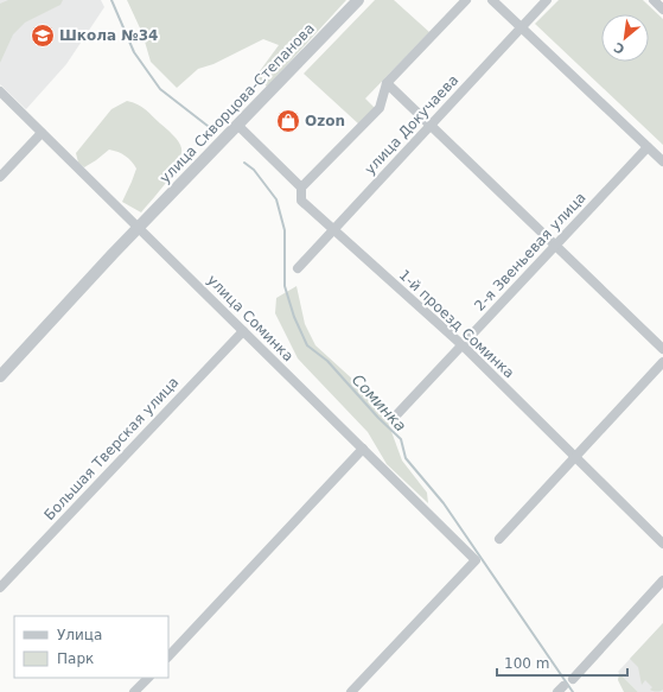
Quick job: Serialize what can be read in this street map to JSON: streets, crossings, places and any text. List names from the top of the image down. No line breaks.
{"streets":{"street":["улица Скворцова-Степанова","улица Докучаева","2-я Звеньевая улица","улица Соминка","1-й проезд Соминка","Большая Тверская улица"]},"crossings":[["улица Скворцова-Степанова","улица Соминка"],["улица Скворцова-Степанова","1-й проезд Соминка"],["улица Докучаева","1-й проезд Соминка"],["2-я Звеньевая улица","1-й проезд Соминка"],["улица Соминка","Большая Тверская улица"]],"water":["Соминка"],"places":{"school or university":["Школа №34"],"shop":["Ozon"]},"legend":["Улица","Парк"],"scale_bar":"100 m","north":"bottom left"}
